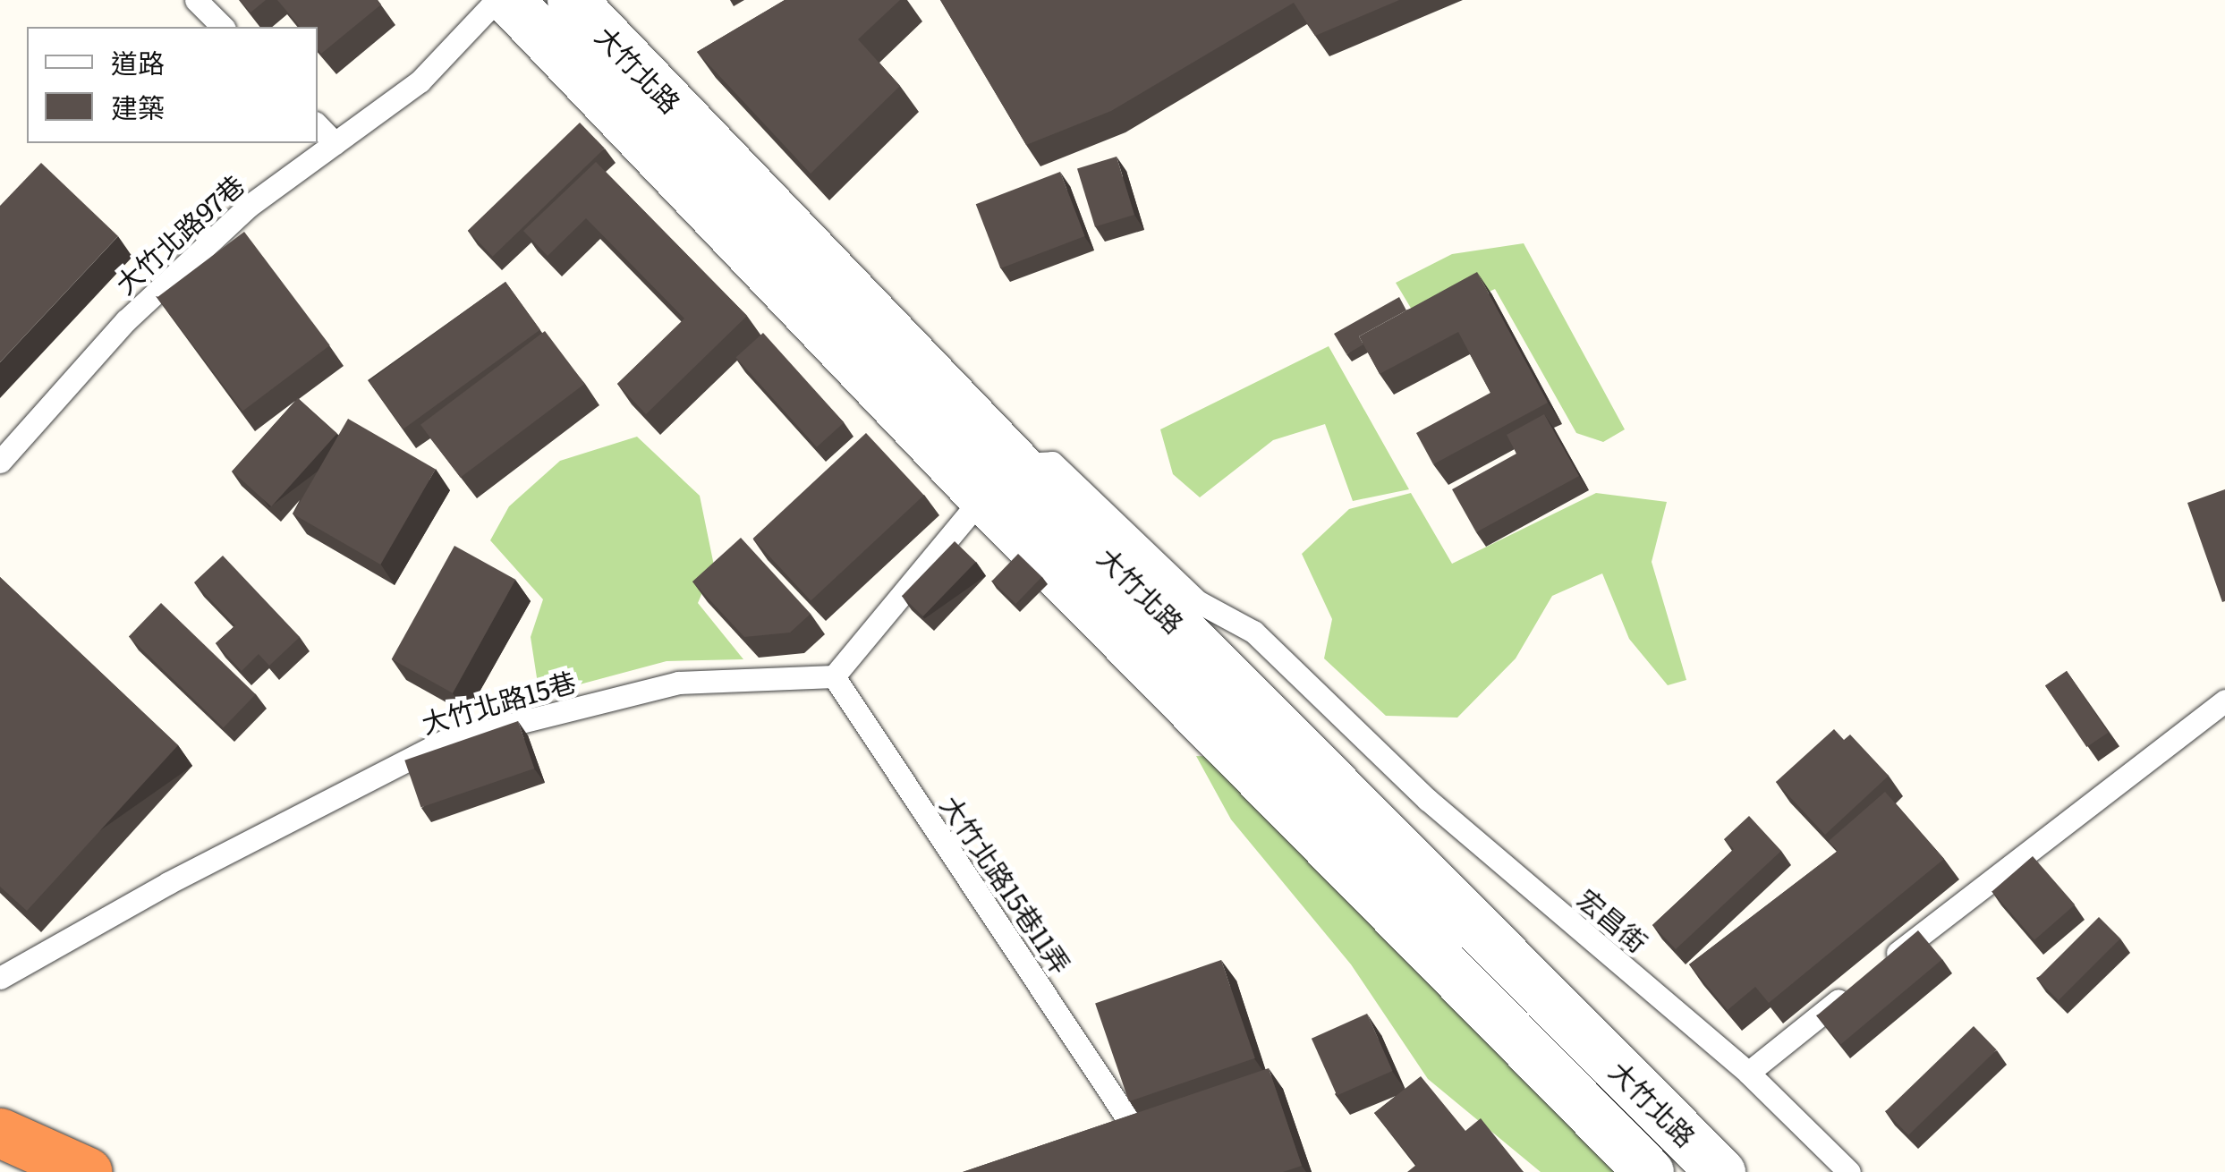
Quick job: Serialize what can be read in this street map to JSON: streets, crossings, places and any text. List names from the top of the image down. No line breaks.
{"streets":{"street":["大竹北路"],"lane":["大竹北路97巷","大竹北路15巷","大竹北路15巷11弄","宏昌街"]},"crossings":[["大竹北路","宏昌街"],["大竹北路15巷","大竹北路15巷11弄"]],"legend":["道路","建築"]}
